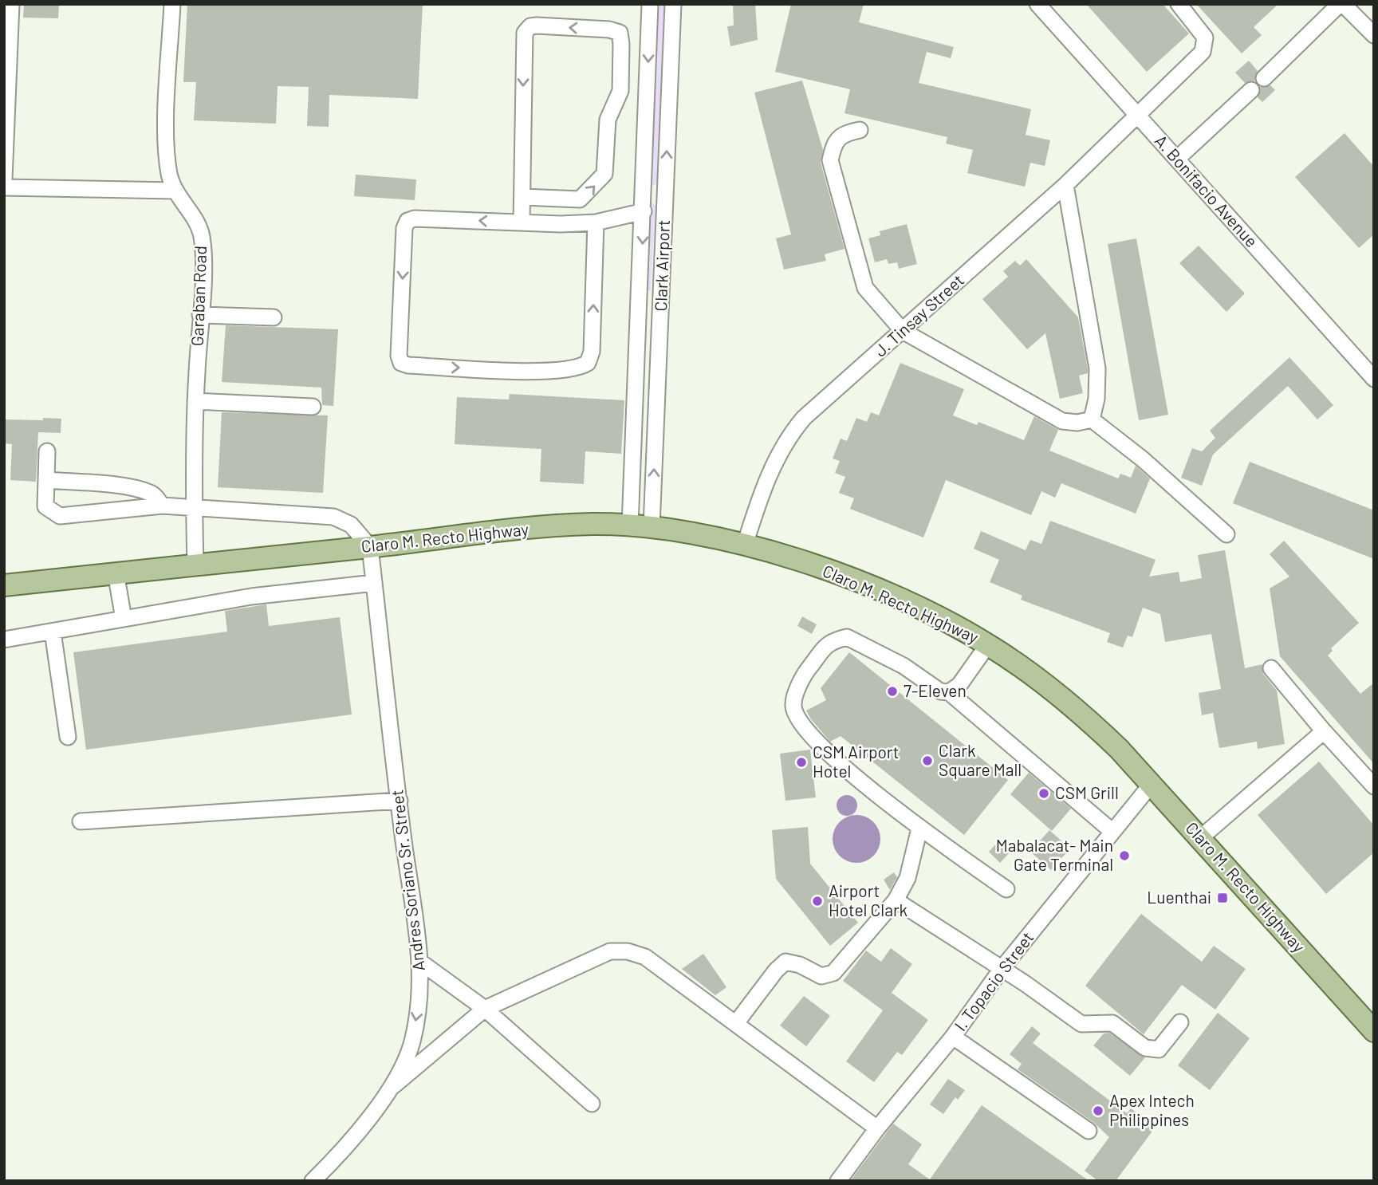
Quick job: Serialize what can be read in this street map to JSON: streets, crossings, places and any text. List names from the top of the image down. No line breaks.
{"streets":{"main road":["Claro M. Recto Highway"],"street":["A. Bonifacio Avenue","Clark Airport","Garaban Road","J. Tinsay Street","Andres Soriano Sr. Street","I. Topacio Street"]},"crossings":[["A. Bonifacio Avenue","J. Tinsay Street"],["Clark Airport","Claro M. Recto Highway"],["Garaban Road","Claro M. Recto Highway"],["J. Tinsay Street","Claro M. Recto Highway"],["Claro M. Recto Highway","Andres Soriano Sr. Street"],["Claro M. Recto Highway","I. Topacio Street"]],"places":{"other":["7-Eleven","Clark Square Mall","CSM Airport Hotel","CSM Grill","Mabalacat- Main Gate Terminal","Airport Hotel Clark","Apex Intech Philippines"],"transit":["Luenthai"]}}
